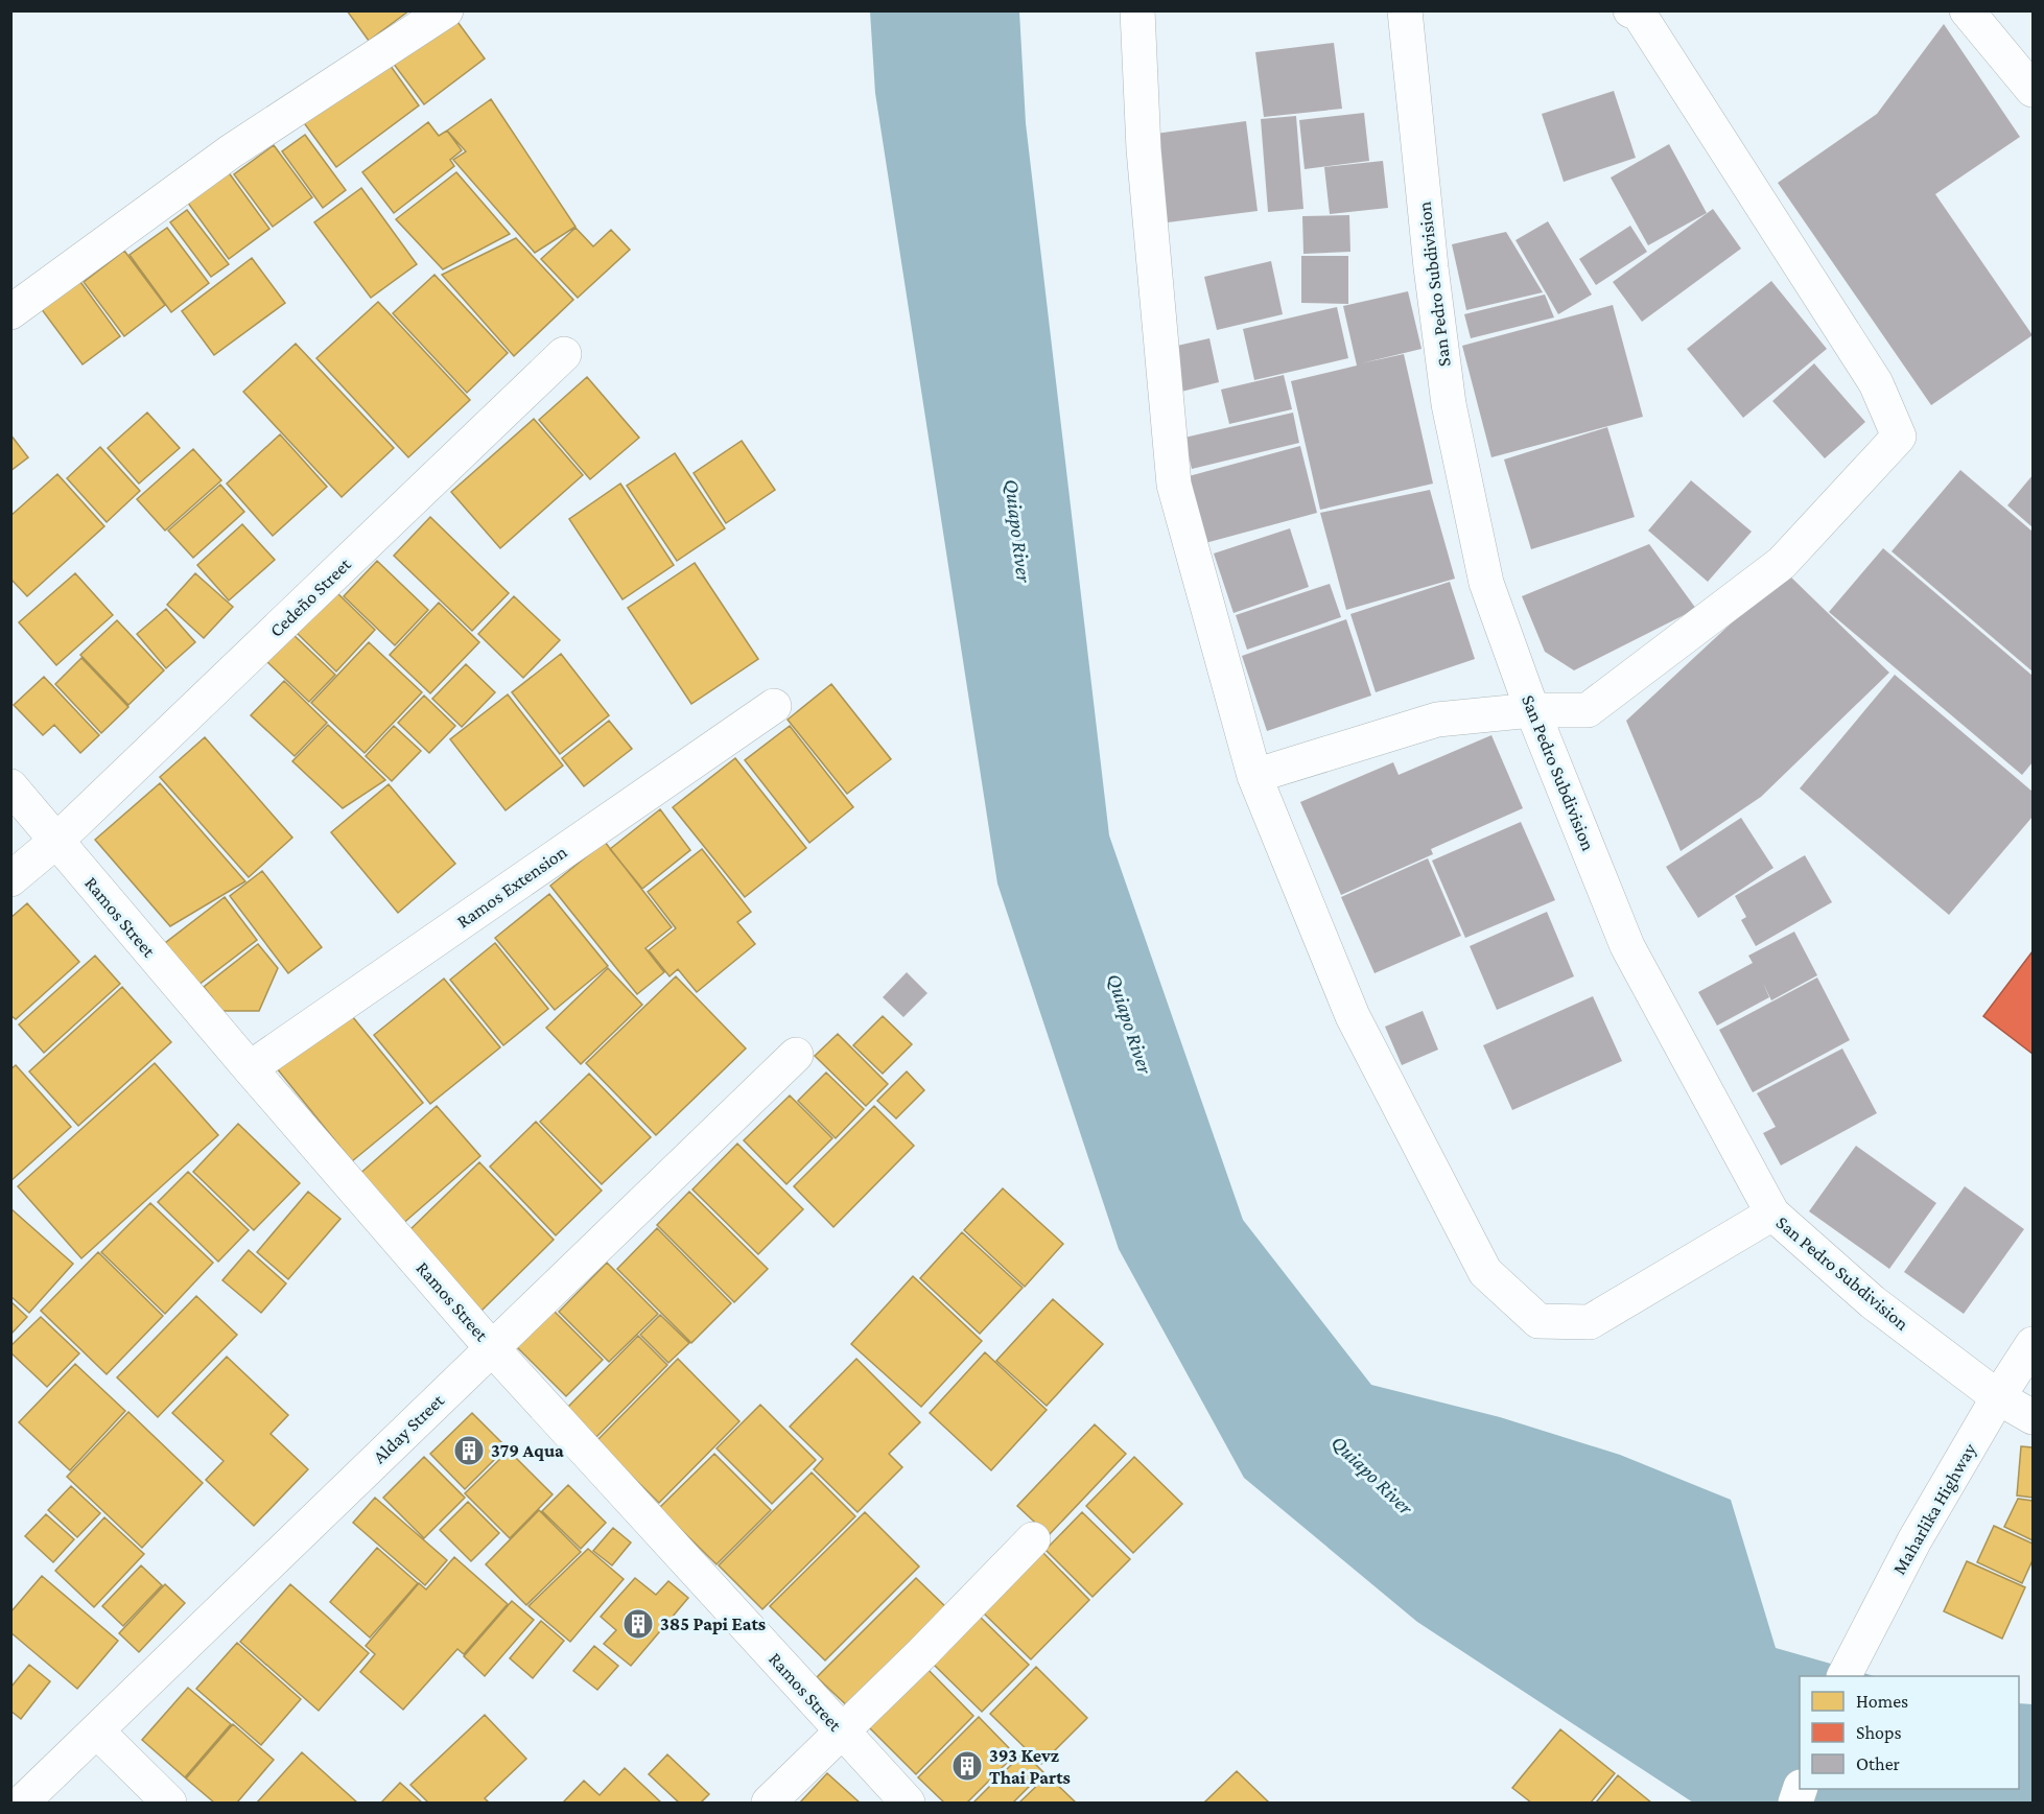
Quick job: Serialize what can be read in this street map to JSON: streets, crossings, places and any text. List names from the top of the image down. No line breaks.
{"streets":{"street":["San Pedro Subdivision","Cedeño Street","Ramos Extension","Ramos Street","Alday Street","Maharlika Highway"]},"crossings":[["San Pedro Subdivision","Maharlika Highway"],["Cedeño Street","Ramos Street"],["Ramos Extension","Ramos Street"],["Ramos Street","Alday Street"]],"water":["Quiapo River"],"places":{"building":["379 Aqua","385 Papi Eats","393 Kevz Thai Parts"]},"legend":["Homes","Shops","Other"]}
